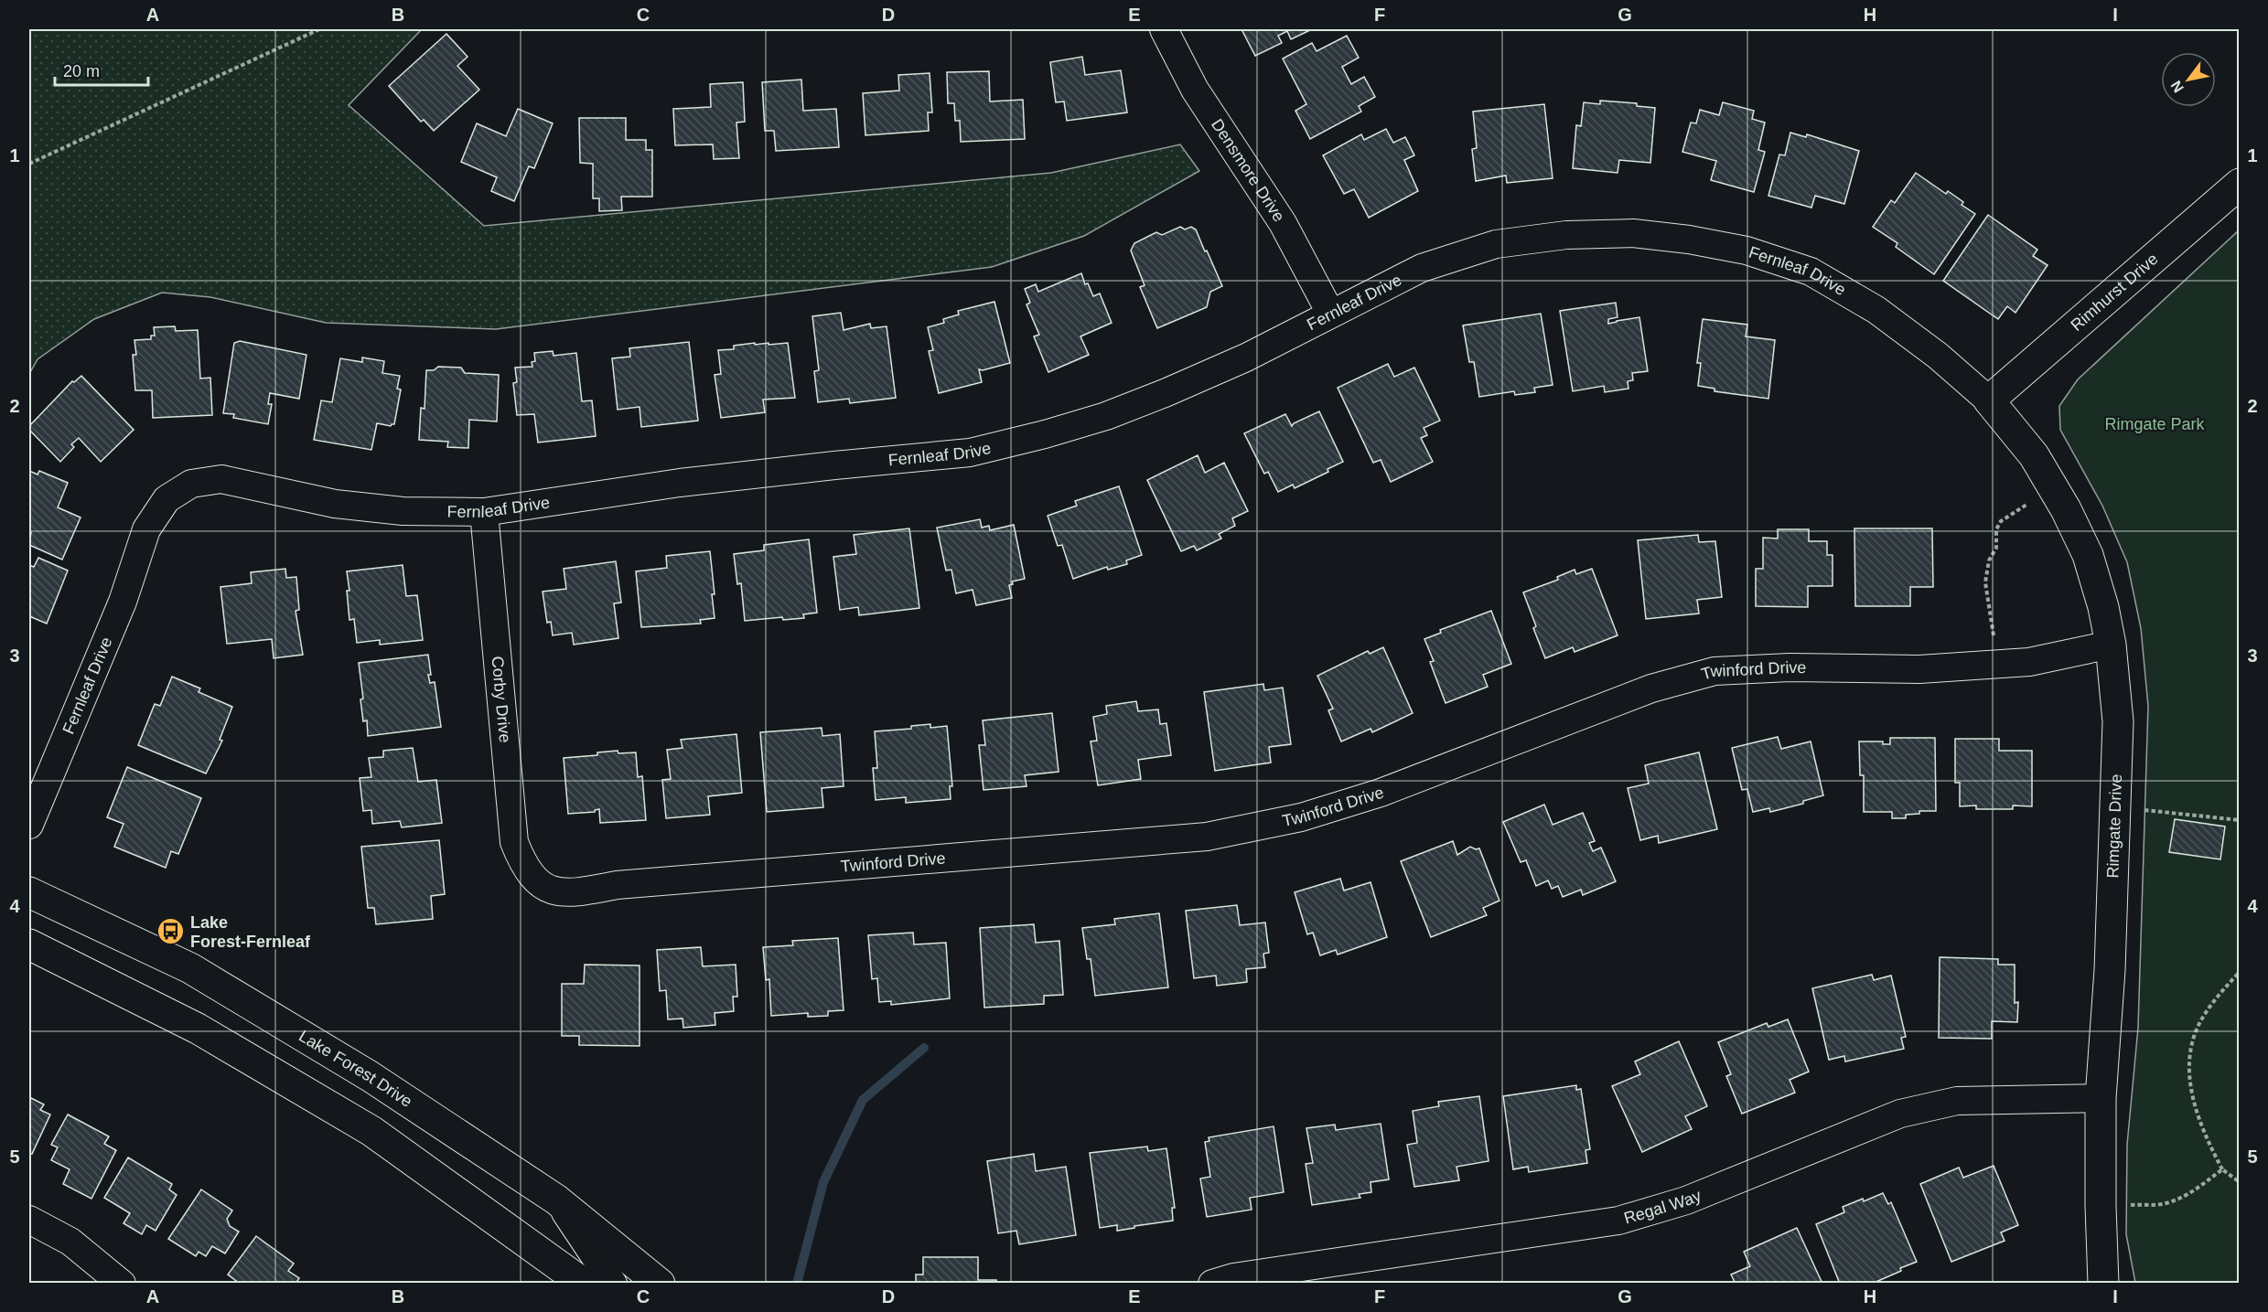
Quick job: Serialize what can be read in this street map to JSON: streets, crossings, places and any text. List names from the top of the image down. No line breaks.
{"streets":{"main road":["Rimhurst Drive","Rimgate Drive","Lake Forest Drive"],"street":["Densmore Drive","Fernleaf Drive","Twinford Drive","Corby Drive","Regal Way"]},"crossings":[["Densmore Drive","Fernleaf Drive"],["Fernleaf Drive","Rimhurst Drive"],["Fernleaf Drive","Corby Drive"],["Fernleaf Drive","Rimgate Drive"],["Rimhurst Drive","Rimgate Drive"],["Twinford Drive","Corby Drive"],["Twinford Drive","Rimgate Drive"],["Rimgate Drive","Regal Way"]],"parks":["Rimgate Park"],"places":{"bus stop":["Lake Forest-Fernleaf"]},"scale_bar":"20 m","north":"bottom left","grid":{"columns":["A","B","C","D","E","F","G","H","I"],"rows":["1","2","3","4","5"]}}
